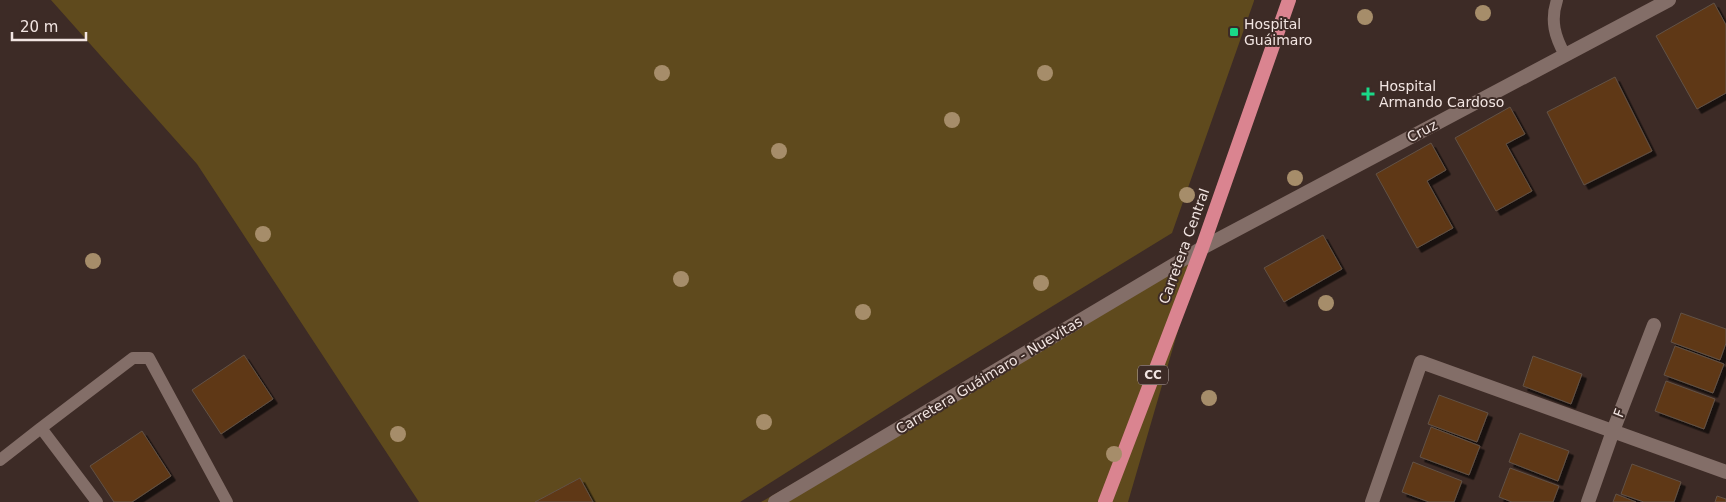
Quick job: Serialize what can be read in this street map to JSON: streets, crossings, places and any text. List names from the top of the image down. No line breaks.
{"streets":{"highway":["Carretera Central","CC"],"street":["Cruz","Carretera Guáimaro - Nuevitas","F"]},"crossings":[["Cruz","Carretera Central"],["Cruz","Carretera Guáimaro - Nuevitas"],["Carretera Central","Carretera Guáimaro - Nuevitas"]],"places":{"transit":["Hospital Guáimaro"],"health":["Hospital Armando Cardoso"]},"scale_bar":"20 m"}
